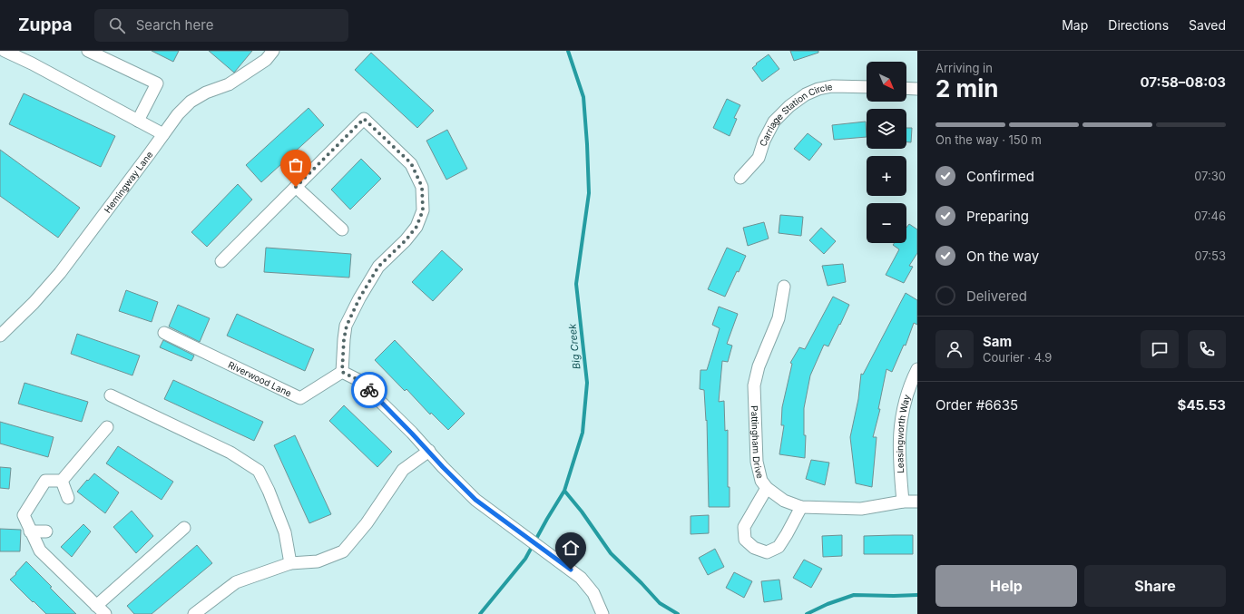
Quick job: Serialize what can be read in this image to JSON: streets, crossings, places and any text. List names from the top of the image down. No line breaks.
{"streets":{"street":["Carriage Station Circle","Hemingway Lane","Riverwood Lane","Leasingworth Way","Pattingham Drive"]},"crossings":[["Leasingworth Way","Pattingham Drive"]],"water":["Big Creek"],"north":"bottom right","page":{"header":"Zuppa","search":"Search here","nav":["Map","Directions","Saved"],"heading":["2 min","Arriving in","07:58–08:03"],"panel":["Sam","Courier · 4.9","Order #6635","$45.53"],"map_buttons":["+","−"],"bar":"On the way · 150 m","list":[["Confirmed","07:30"],["Preparing","07:46"],["On the way","07:53"],"Delivered"],"buttons":["Help","Share"]}}
